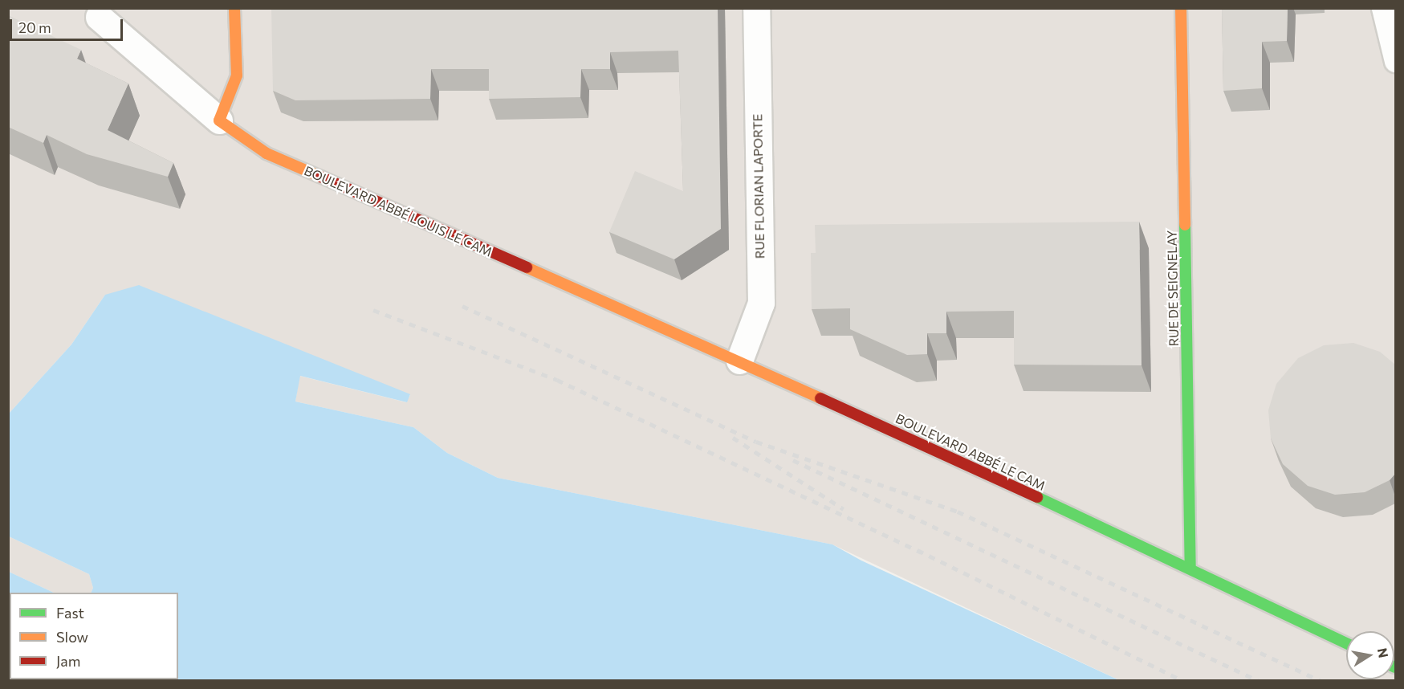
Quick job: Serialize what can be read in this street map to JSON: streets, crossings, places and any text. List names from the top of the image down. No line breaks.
{"streets":{"street":["RUE FLORIAN LAPORTE","BOULEVARD ABBÉ LOUIS LE CAM","RUE DE SEIGNELAY","BOULEVARD ABBÉ LE CAM"]},"crossings":[["RUE FLORIAN LAPORTE","BOULEVARD ABBÉ LOUIS LE CAM"],["RUE FLORIAN LAPORTE","BOULEVARD ABBÉ LE CAM"],["BOULEVARD ABBÉ LOUIS LE CAM","BOULEVARD ABBÉ LE CAM"],["RUE DE SEIGNELAY","BOULEVARD ABBÉ LE CAM"]],"legend":["Fast","Slow","Jam"],"scale_bar":"20 m","north":"right"}
